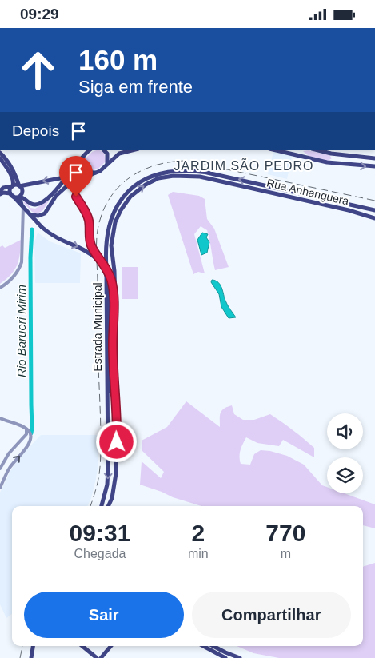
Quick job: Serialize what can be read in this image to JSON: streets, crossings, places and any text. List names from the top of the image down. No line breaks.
{"streets":{"main road":["Rua Anhanguera","Estrada Municipal"]},"districts":["JARDIM SÃO PEDRO"],"water":["Rio Barueri Mirim"],"page":{"status":"09:29","turn":["160 m","Siga em frente"],"then":"Depois","eta":["09:31","Chegada","2","min","770","m"],"buttons":["Sair","Compartilhar"]}}
